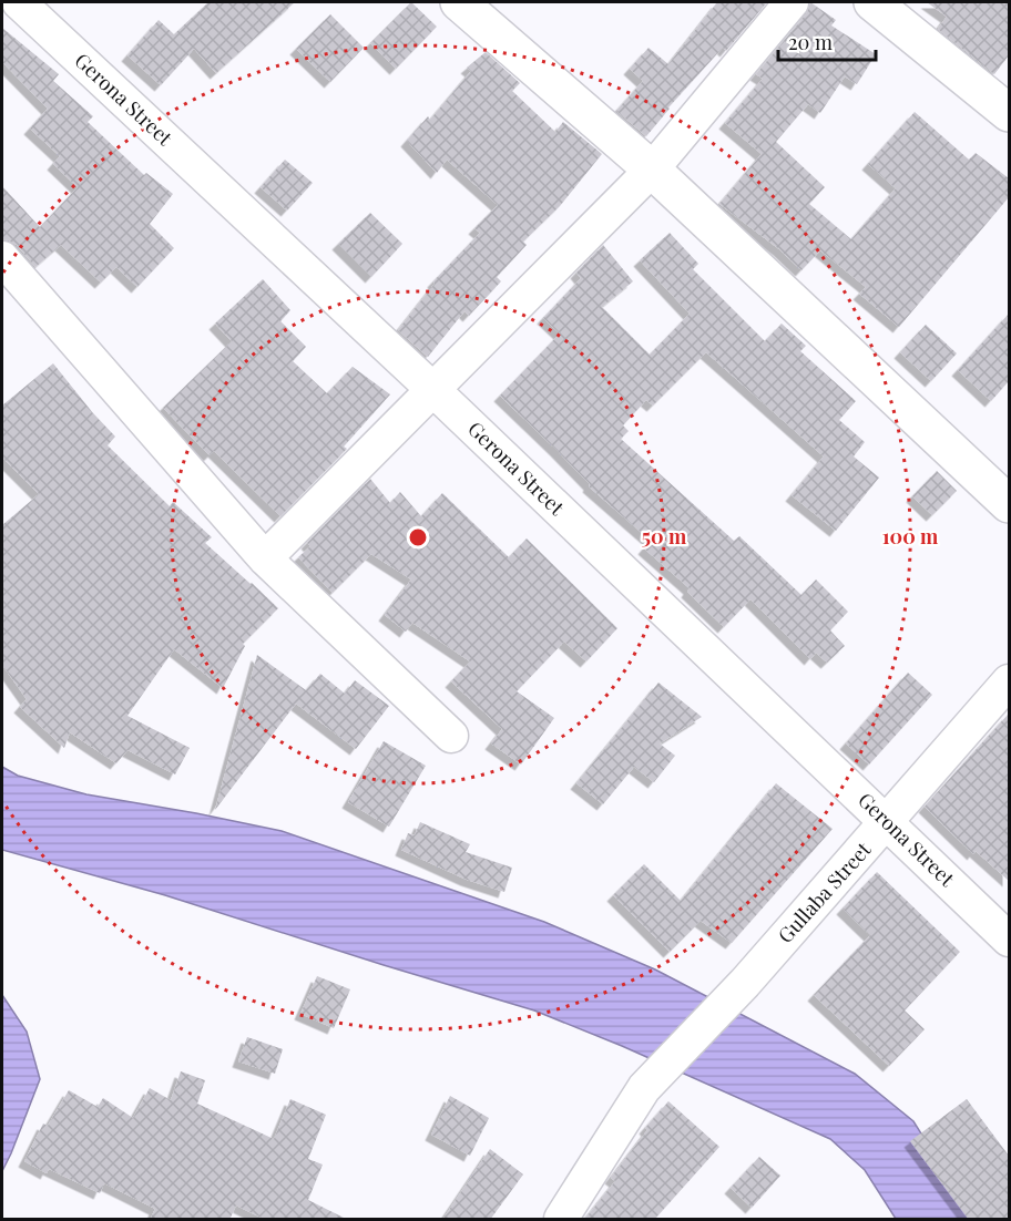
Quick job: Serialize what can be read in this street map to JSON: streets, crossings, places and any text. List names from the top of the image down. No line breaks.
{"streets":{"street":["Gerona Street","Gullaba Street"]},"crossings":[["Gerona Street","Gullaba Street"]],"scale_bar":"20 m","rings":["50 m","100 m"]}
